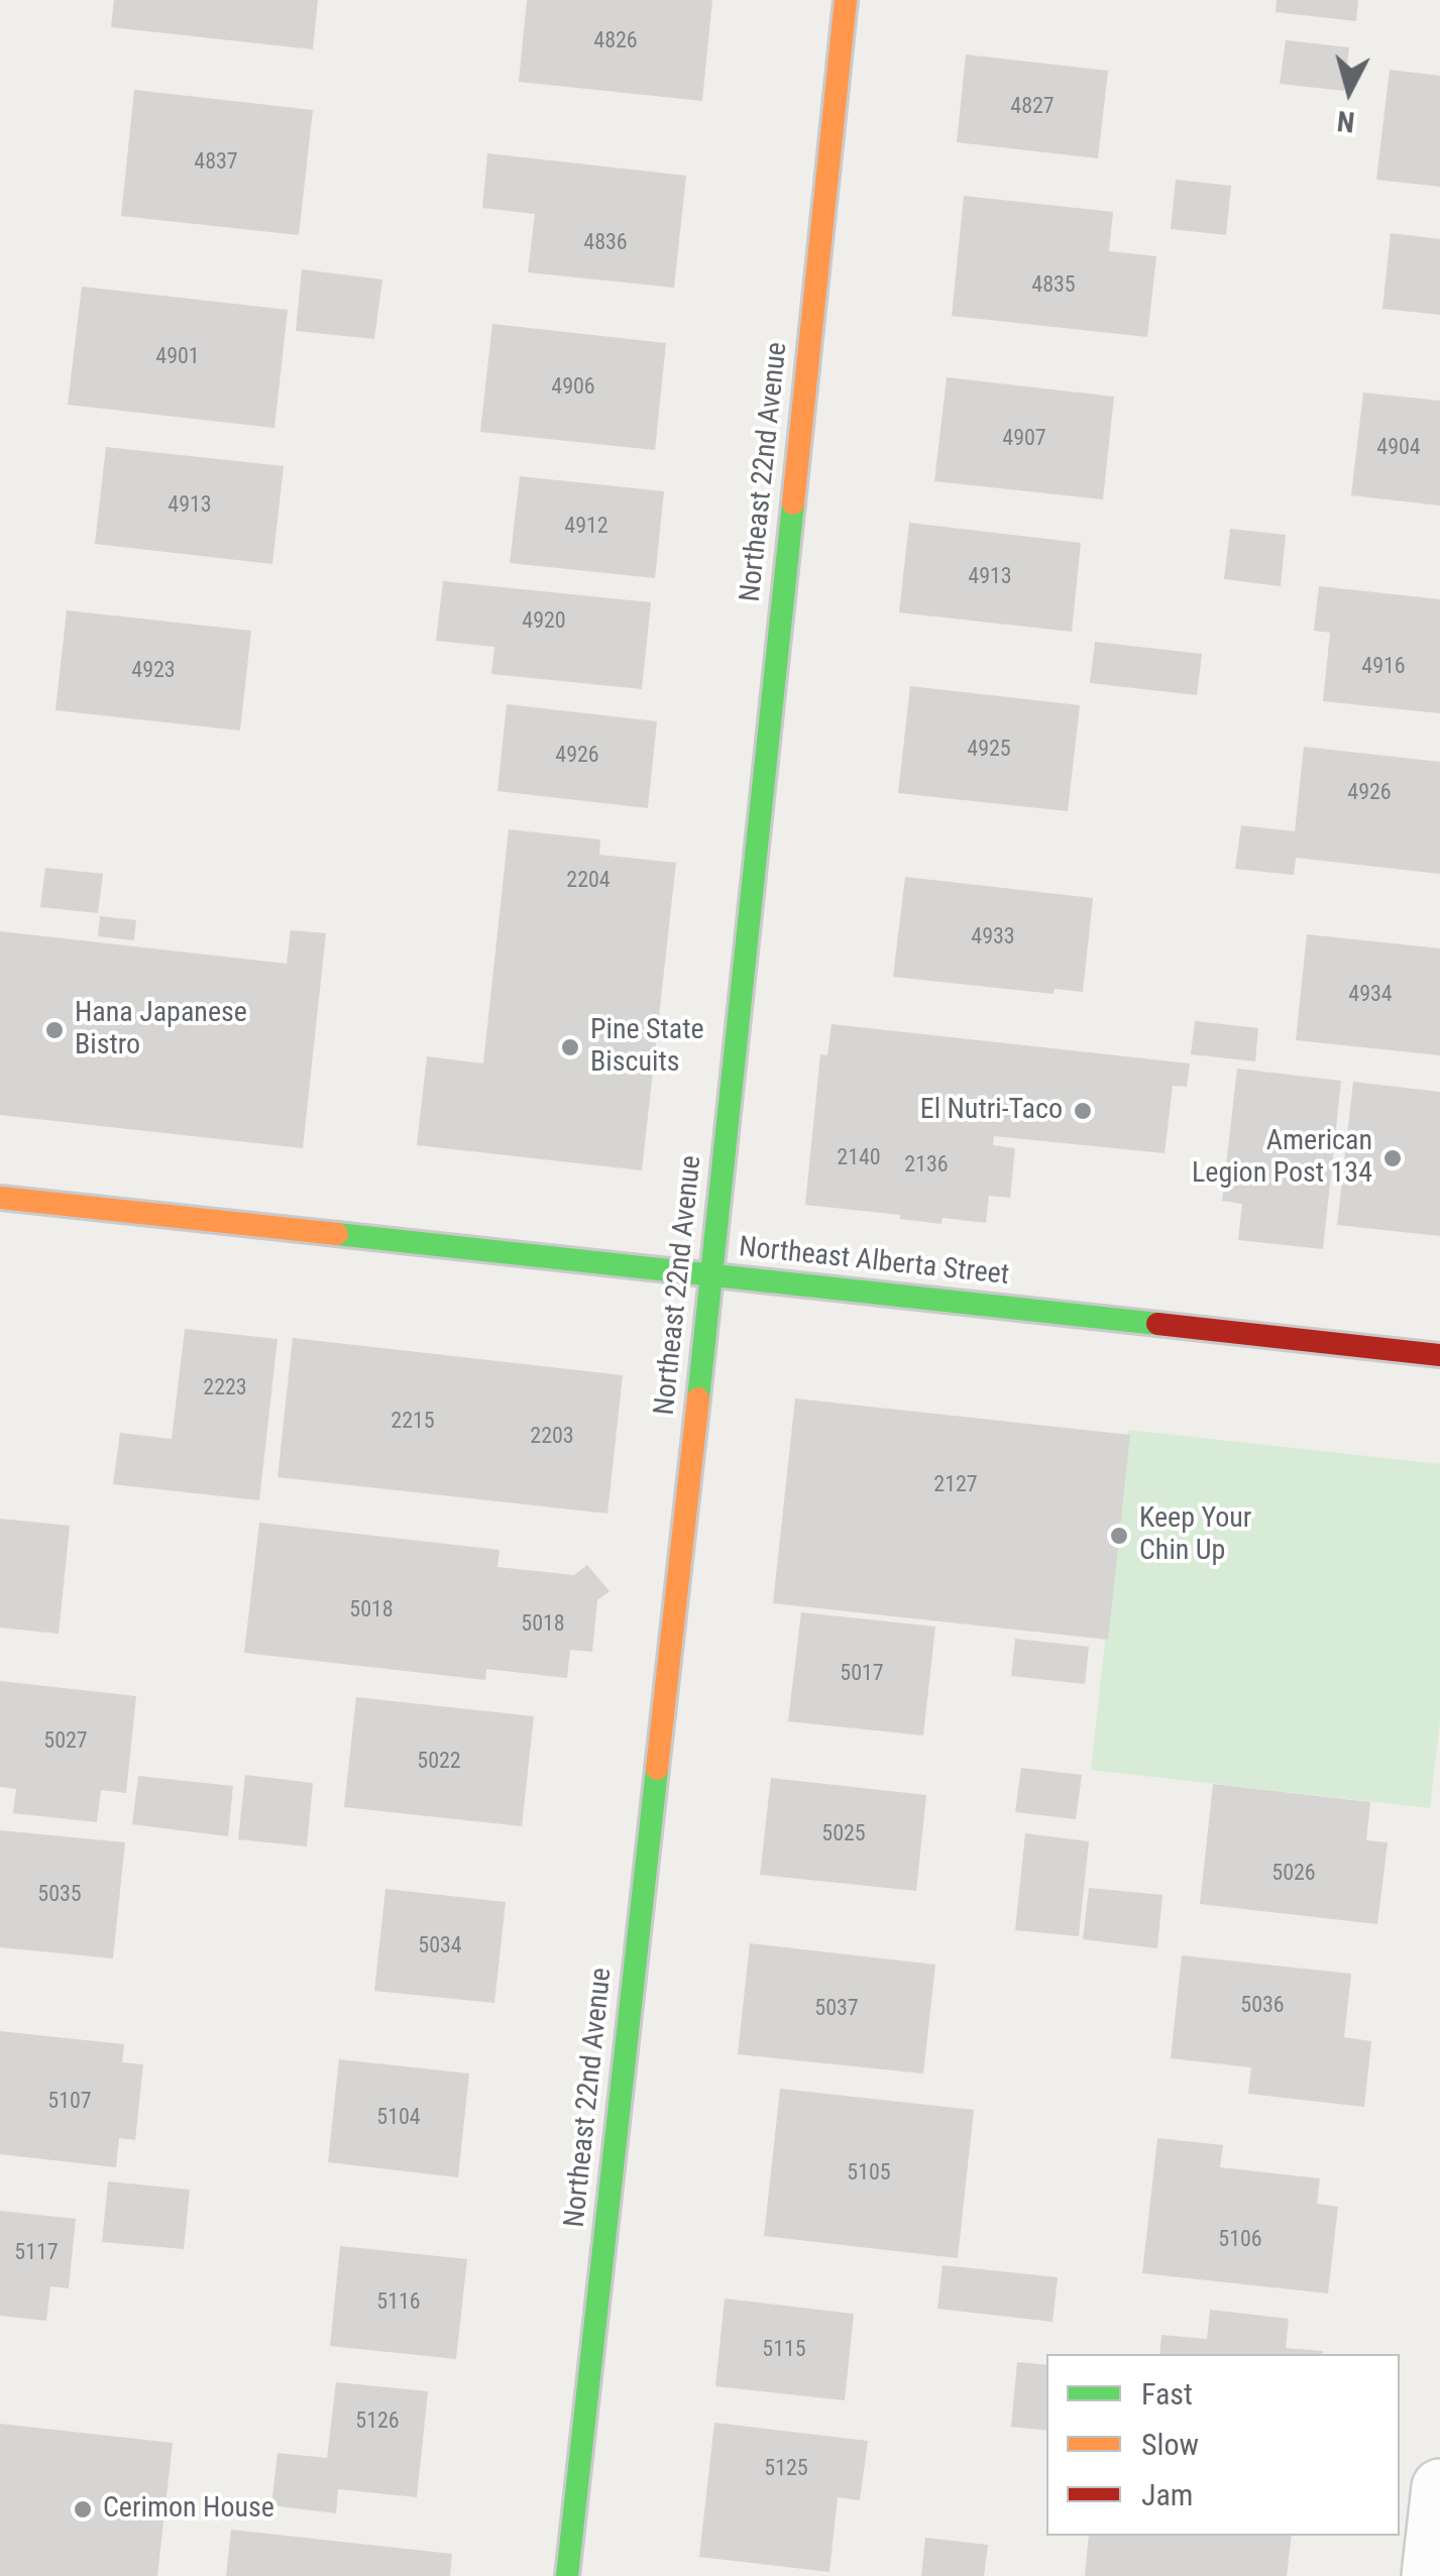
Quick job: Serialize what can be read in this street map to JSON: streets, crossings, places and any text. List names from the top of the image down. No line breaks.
{"streets":{"street":["Northeast 22nd Avenue","Northeast Alberta Street"]},"crossings":[["Northeast 22nd Avenue","Northeast Alberta Street"]],"places":["Hana Japanese Bistro","Pine State Biscuits","El Nutri-Taco","American Legion Post 134","Keep Your Chin Up","Cerimon House"],"house_numbers":["4826","4827","4837","4836","4835","4901","4906","4907","4904","4913","4912","4913","4920","4916","4923","4925","4926","4926","2204","4933","4934","2140","2136","2223","2215","2203","2127","5018","5018","5017","5027","5022","5025","5026","5035","5034","5036","5037","5107","5104","5105","5106","5117","5116","5115","5126","5125"],"legend":["Fast","Slow","Jam"],"north":"bottom"}
